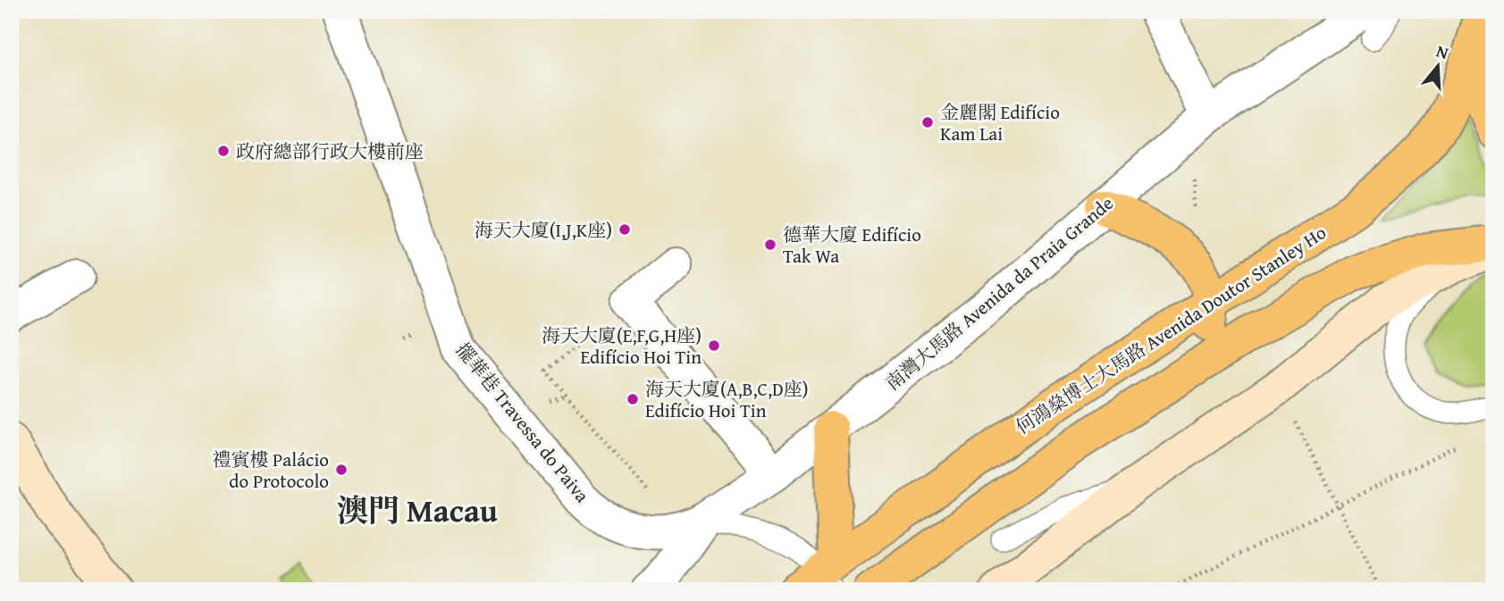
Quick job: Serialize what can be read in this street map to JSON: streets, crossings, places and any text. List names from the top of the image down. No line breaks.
{"streets":{"main road":["何鴻燊博士大馬路 Avenida Doutor Stanley Ho"],"street":["南灣大馬路 Avenida da Praia Grande","擺華巷 Travessa do Paiva"]},"crossings":[["南灣大馬路 Avenida da Praia Grande","擺華巷 Travessa do Paiva"]],"districts":["澳門 Macau"],"places":["金麗閣 Edifício Kam Lai","政府總部行政大樓前座","海天大廈(I,J,K座)","德華大廈 Edifício Tak Wa","海天大廈(E,F,G,H座) Edifício Hoi Tin","海天大廈(A,B,C,D座) Edifício Hoi Tin","禮賓樓 Palácio do Protocolo"],"north":"top"}
